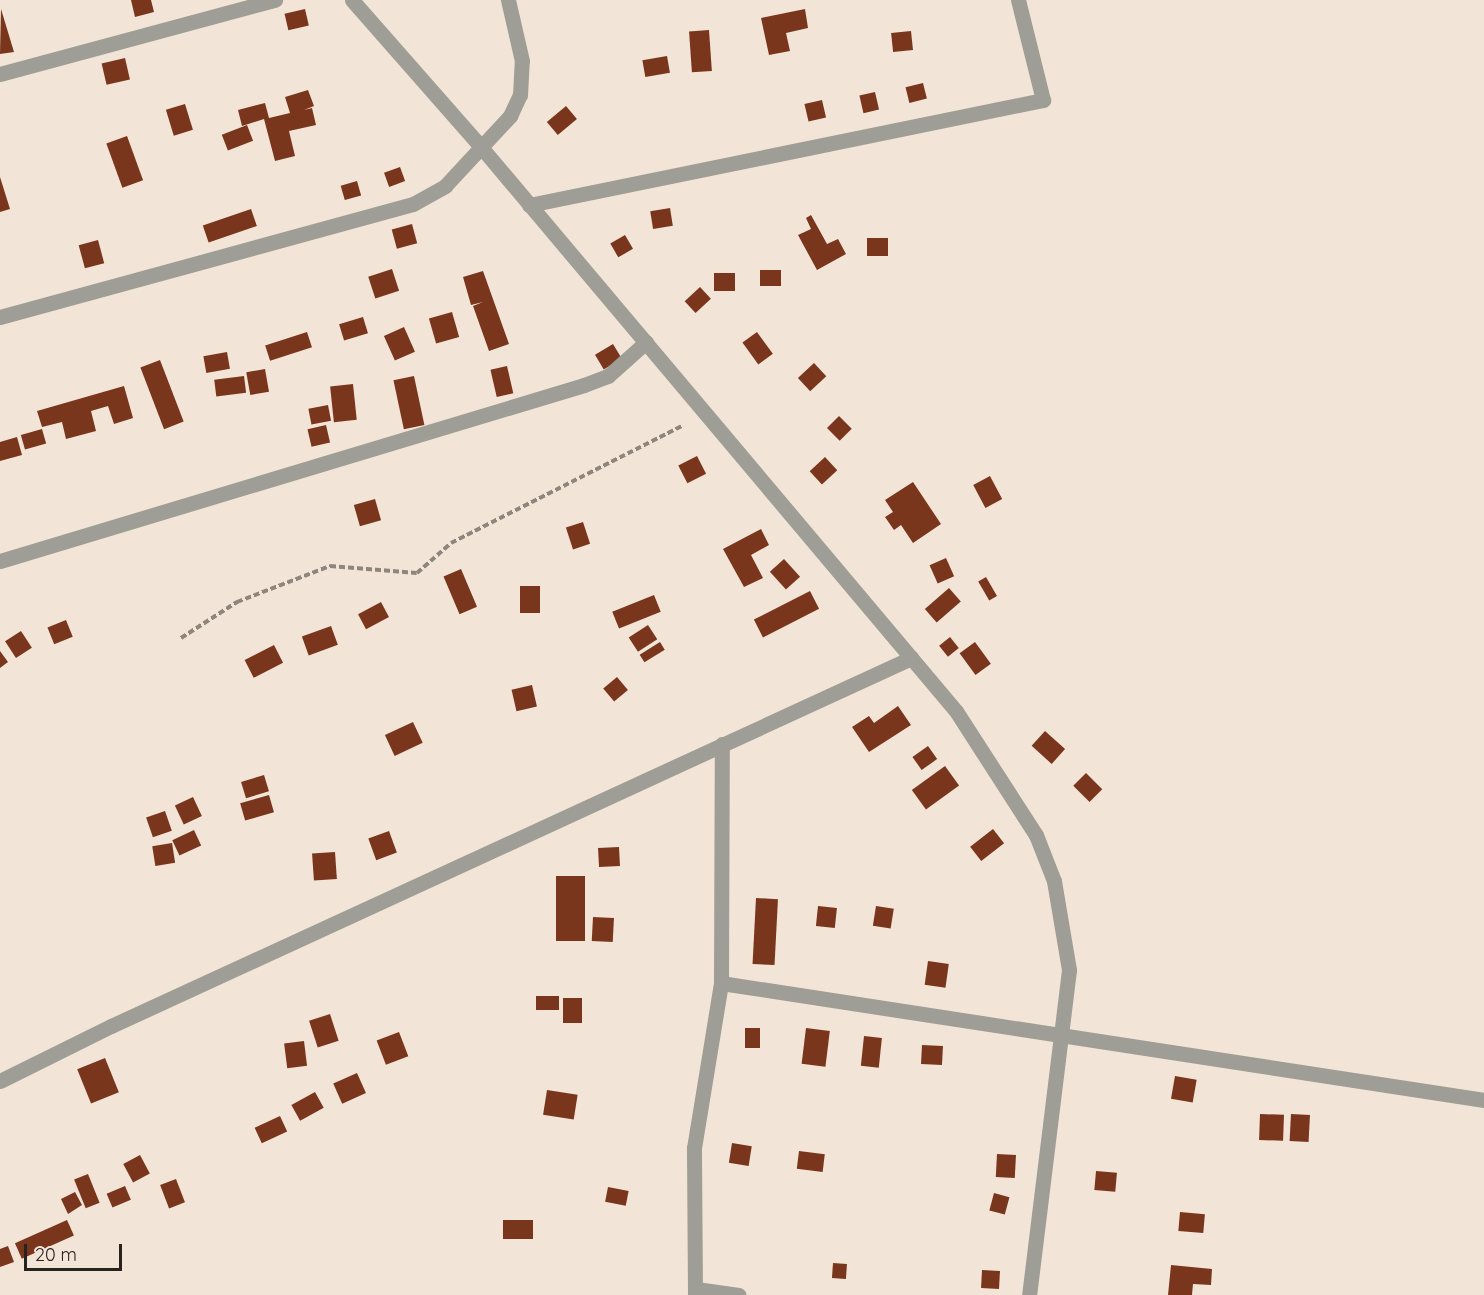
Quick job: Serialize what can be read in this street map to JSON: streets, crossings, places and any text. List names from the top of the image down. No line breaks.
{"scale_bar":"20 m"}
